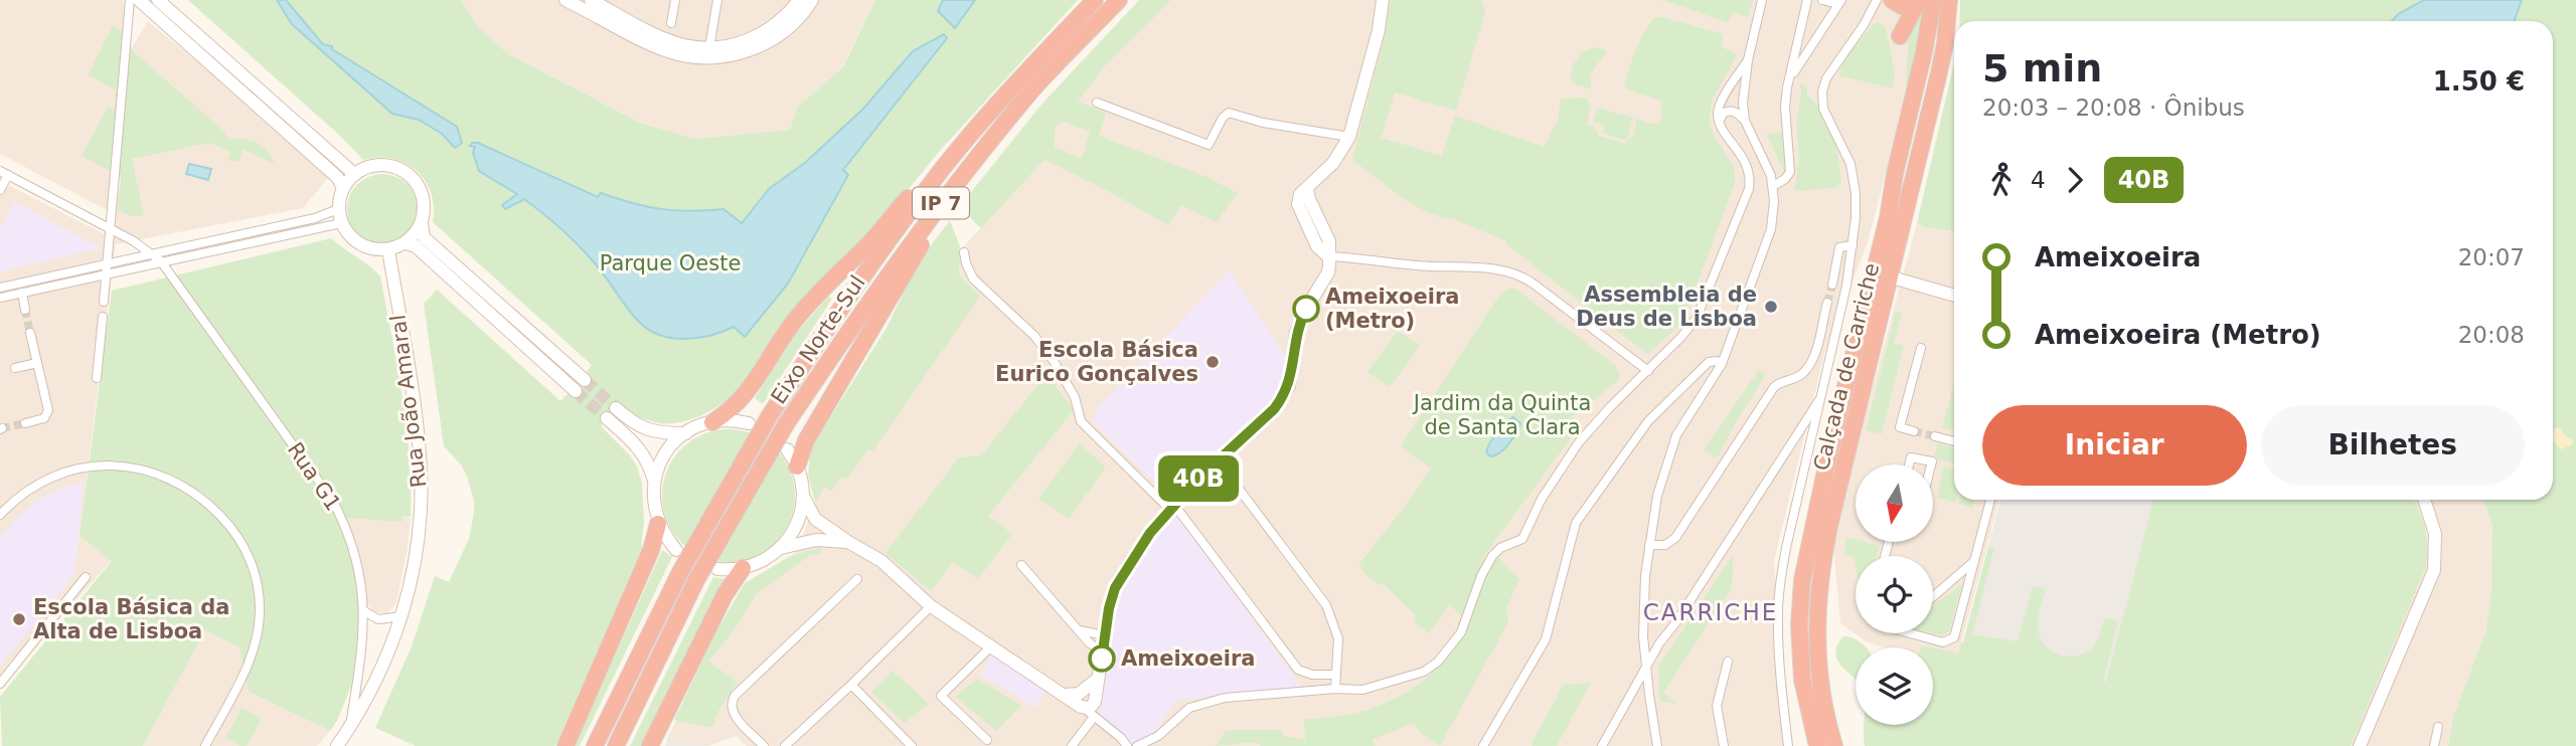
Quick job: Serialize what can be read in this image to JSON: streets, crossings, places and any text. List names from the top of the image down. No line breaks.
{"streets":{"highway":["IP 7","Eixo Norte-Sul","Calçada de Carriche"],"street":["Rua João Amaral","Rua G1"]},"crossings":[["Rua João Amaral","Rua G1"]],"districts":["CARRICHE"],"parks":["Parque Oeste","Jardim da Quinta de Santa Clara"],"places":["Assembleia de Deus de Lisboa","Ameixoeira (Metro)","Escola Básica Eurico Gonçalves","Escola Básica da Alta de Lisboa","Ameixoeira"],"lines":["bus line 40B"],"north":"bottom","page":{"on_map":"40B","heading":["5 min","20:03 – 20:08 · Ônibus","1.50 €"],"legs":["4","40B"],"list":[{"name":"Ameixoeira","value":"20:07"},{"name":"Ameixoeira (Metro)","value":"20:08"}],"buttons":["Iniciar","Bilhetes"]}}
